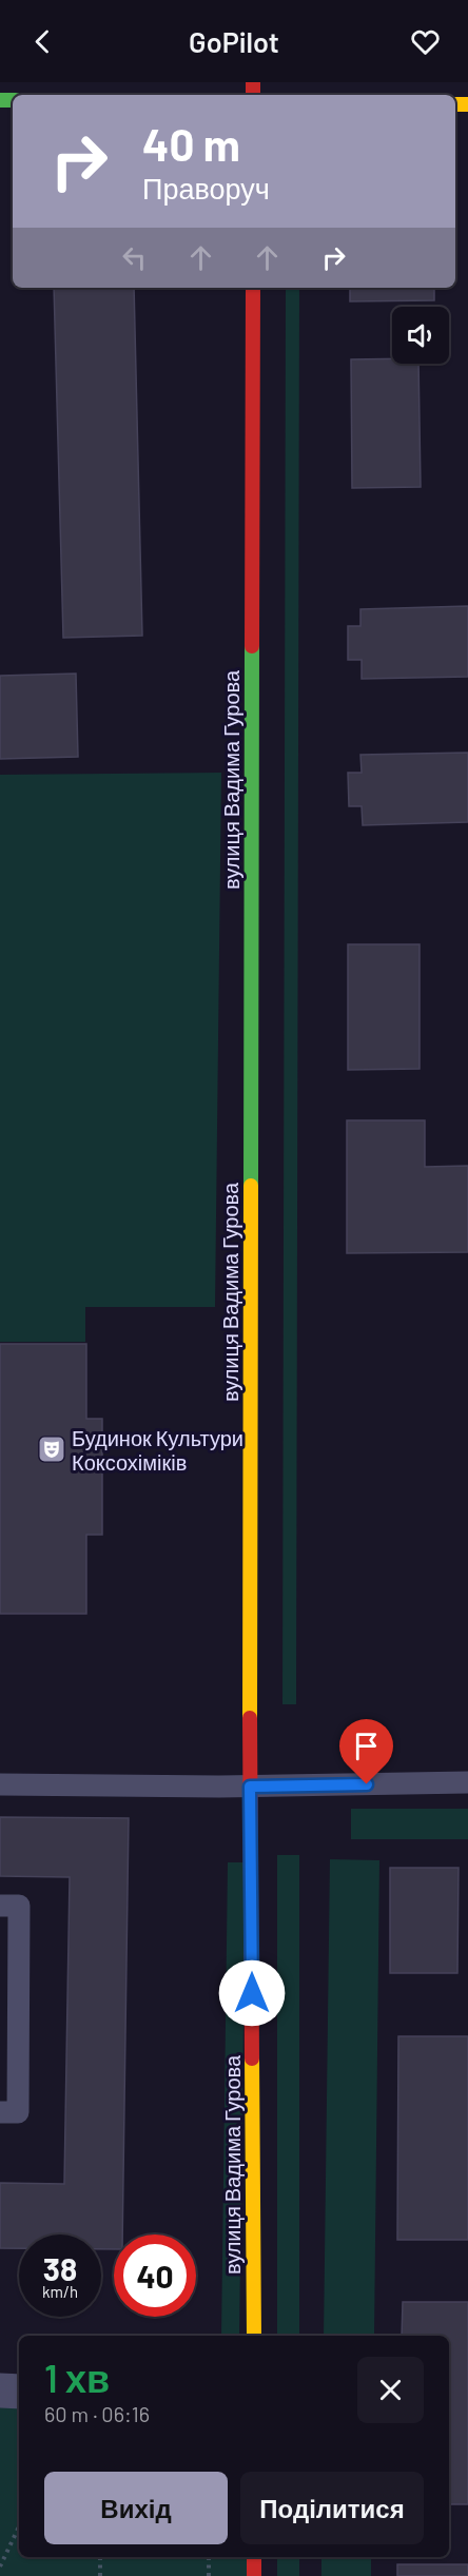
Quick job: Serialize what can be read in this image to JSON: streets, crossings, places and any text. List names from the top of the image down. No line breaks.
{"streets":{"street":["вулиця Вадима Гурова"]},"places":{"theatre":["Будинок Культури Коксохіміків"]},"page":{"header":"GoPilot","turn":["40 m","Праворуч"],"speed":"38 km/h","limit":"40","heading":["1 хв","60 m · 06:16"],"buttons":["Вихід","Поділитися"]}}
